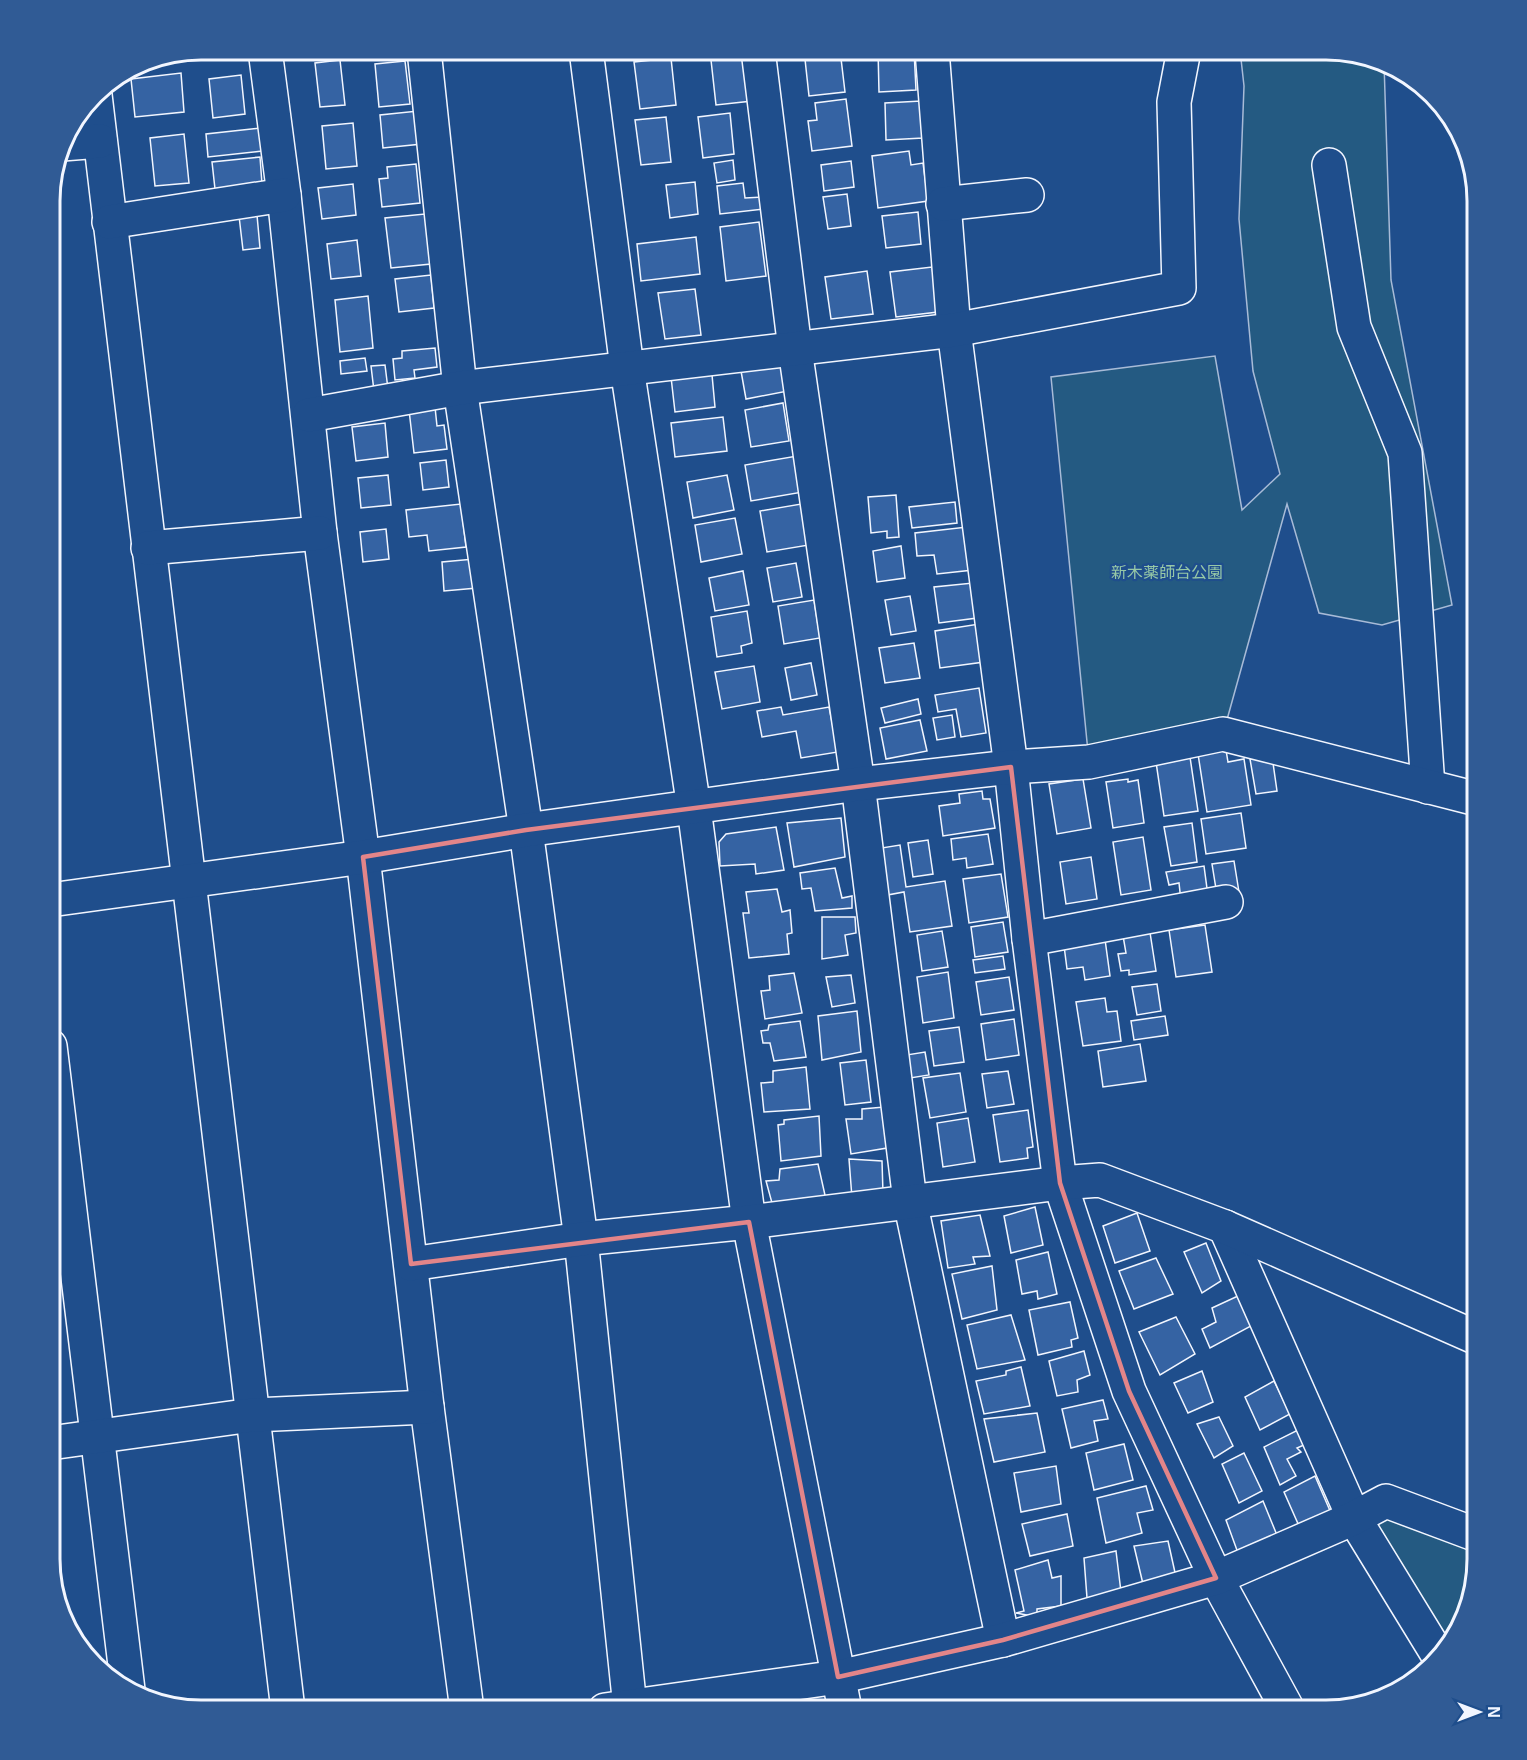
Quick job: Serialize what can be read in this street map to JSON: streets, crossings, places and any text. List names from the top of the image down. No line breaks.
{"parks":["新木薬師台公園"],"north":"right"}
